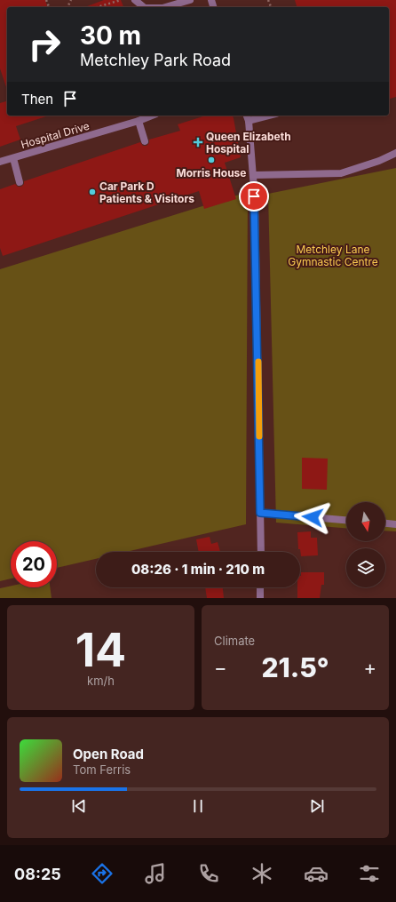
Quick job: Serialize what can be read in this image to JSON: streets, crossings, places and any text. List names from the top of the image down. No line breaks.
{"streets":{"street":["Hospital Drive"]},"parks":["Metchley Lane Gymnastic Centre"],"places":{"health":["Queen Elizabeth Hospital"],"other":["Morris House","Car Park D Patients & Visitors"]},"north":"bottom","page":{"turn":["30 m","Metchley Park Road"],"then":"Then","limit":"20","trip":"08:26 · 1 min · 210 m","tile":[["14","km/h"],"Climate"],"heat":["−","21.5°","+"],"song":["Open Road","Tom Ferris"],"tabs":"08:25"}}
